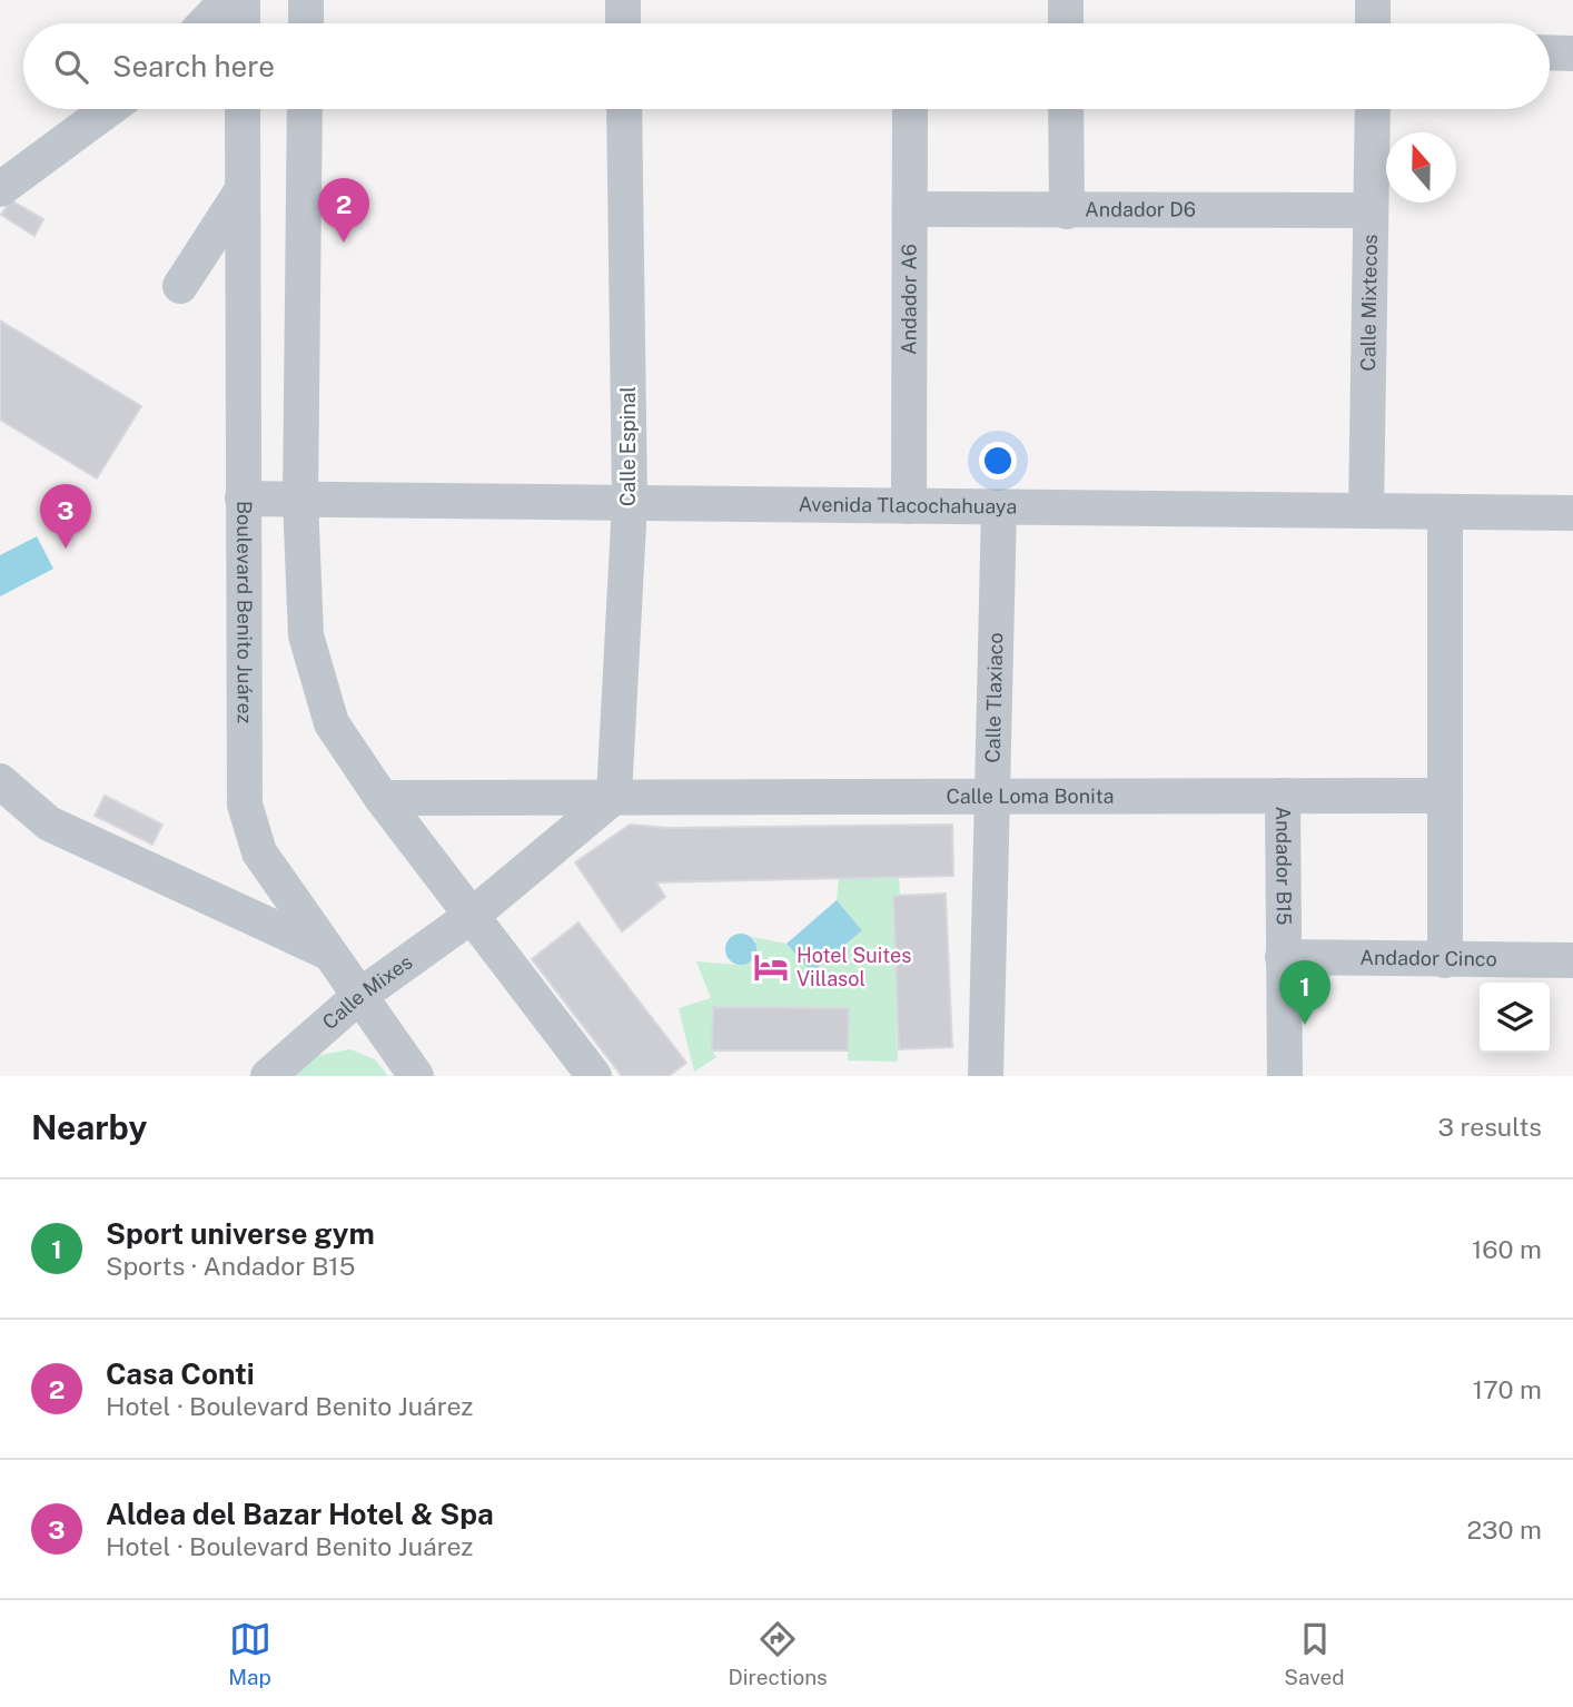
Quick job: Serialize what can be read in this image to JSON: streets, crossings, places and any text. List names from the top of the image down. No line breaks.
{"streets":{"street":["Andador D6","Andador A6","Calle Mixtecos","Calle Espinal","Avenida Tlacochahuaya","Boulevard Benito Juárez","Calle Tlaxiaco","Calle Loma Bonita","Andador B15","Andador Cinco","Calle Mixes"]},"crossings":[["Andador D6","Andador A6"],["Andador D6","Calle Mixtecos"],["Andador A6","Avenida Tlacochahuaya"],["Calle Mixtecos","Avenida Tlacochahuaya"],["Calle Espinal","Avenida Tlacochahuaya"],["Calle Espinal","Calle Loma Bonita"],["Avenida Tlacochahuaya","Boulevard Benito Juárez"],["Avenida Tlacochahuaya","Calle Tlaxiaco"],["Boulevard Benito Juárez","Calle Mixes"],["Calle Tlaxiaco","Calle Loma Bonita"],["Calle Loma Bonita","Andador B15"],["Andador B15","Andador Cinco"]],"places":{"hotel":["Hotel Suites Villasol"]},"north":"top","page":{"search":"Search here","pins":["2","3","1"],"heading":["Nearby","3 results"],"list":[{"mark":"1","name":"Sport universe gym","note":"Sports · Andador B15","value":"160 m"},{"mark":"2","name":"Casa Conti","note":"Hotel · Boulevard Benito Juárez","value":"170 m"},{"mark":"3","name":"Aldea del Bazar Hotel & Spa","note":"Hotel · Boulevard Benito Juárez","value":"230 m"}],"nav":["Map","Directions","Saved"]}}
